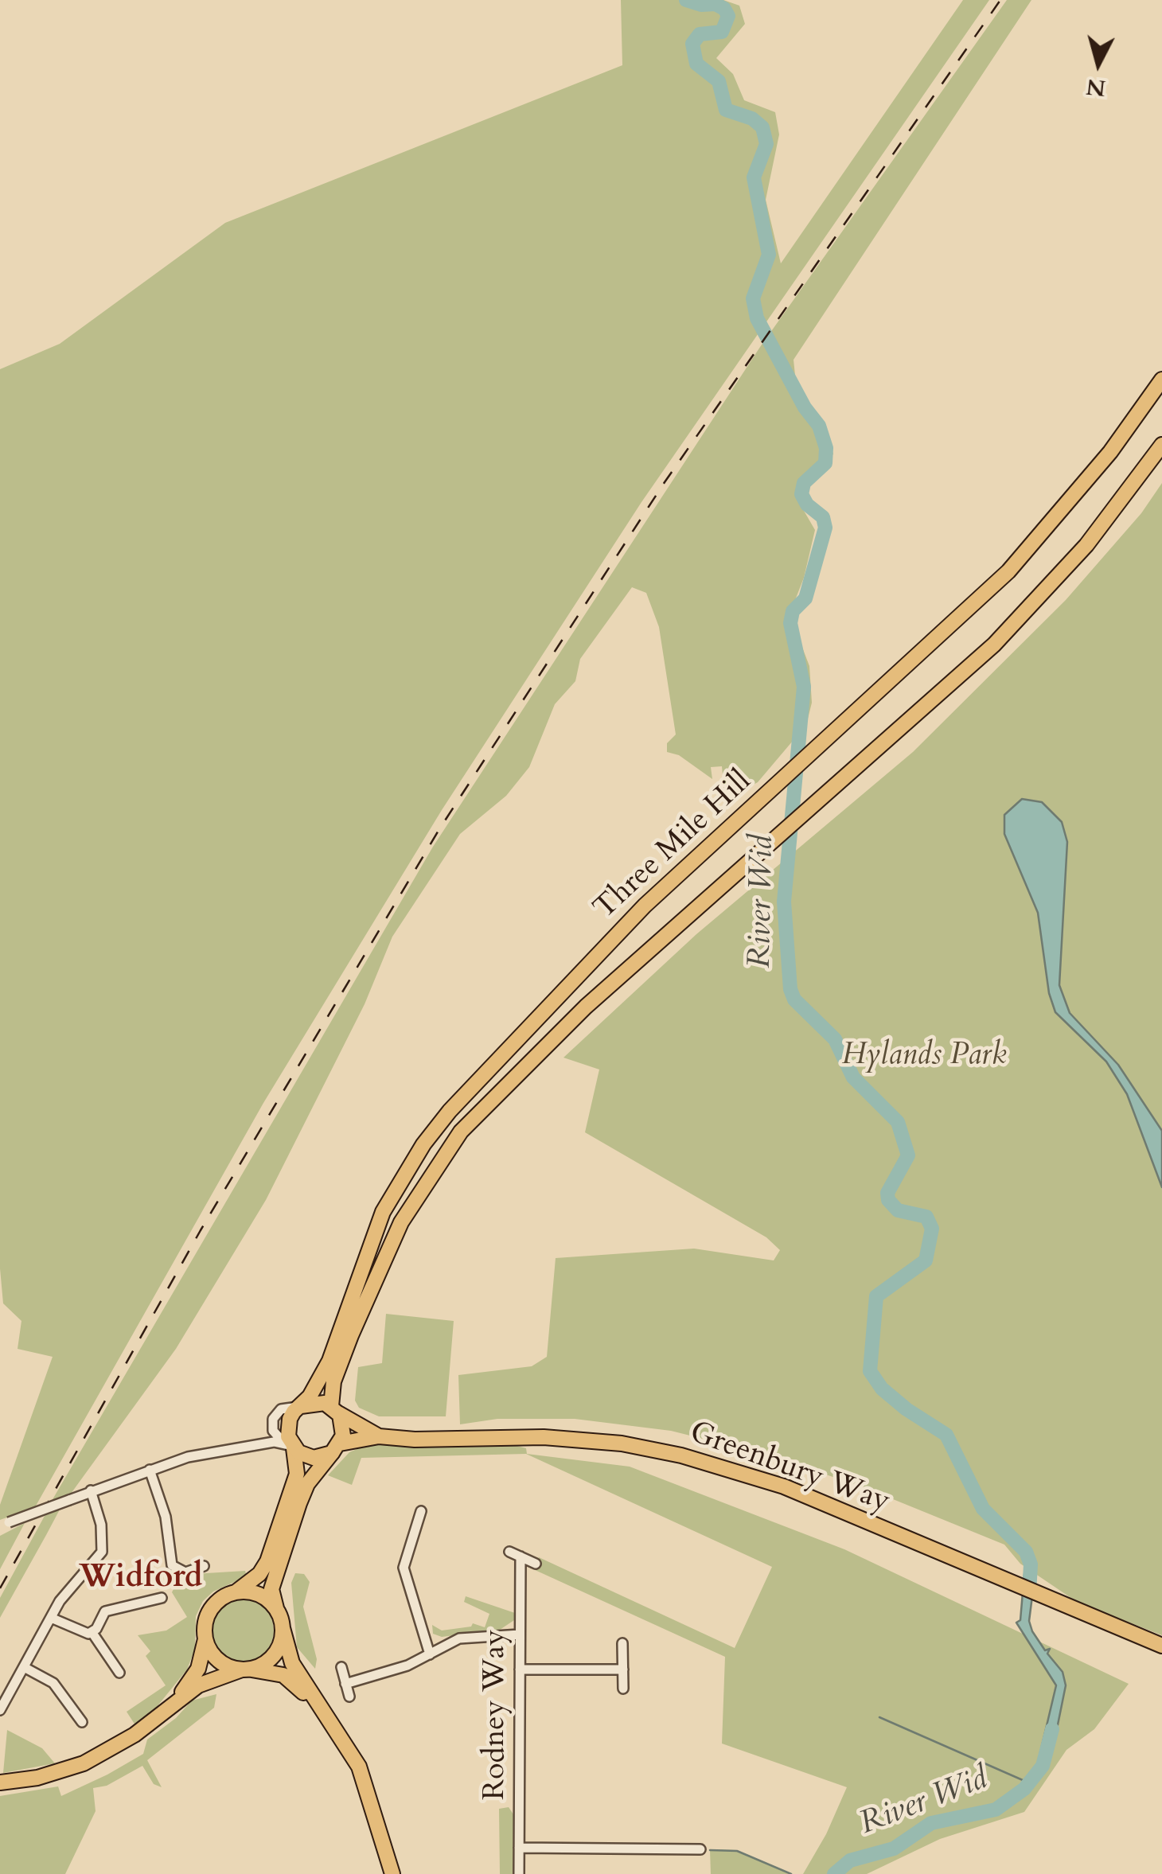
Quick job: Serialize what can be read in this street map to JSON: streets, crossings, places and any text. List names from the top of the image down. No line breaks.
{"streets":{"main road":["Three Mile Hill","Greenbury Way"],"street":["Rodney Way"]},"crossings":[["Three Mile Hill","Greenbury Way"]],"districts":["Widford"],"water":["River Wid"],"parks":["Hylands Park"],"north":"bottom"}
